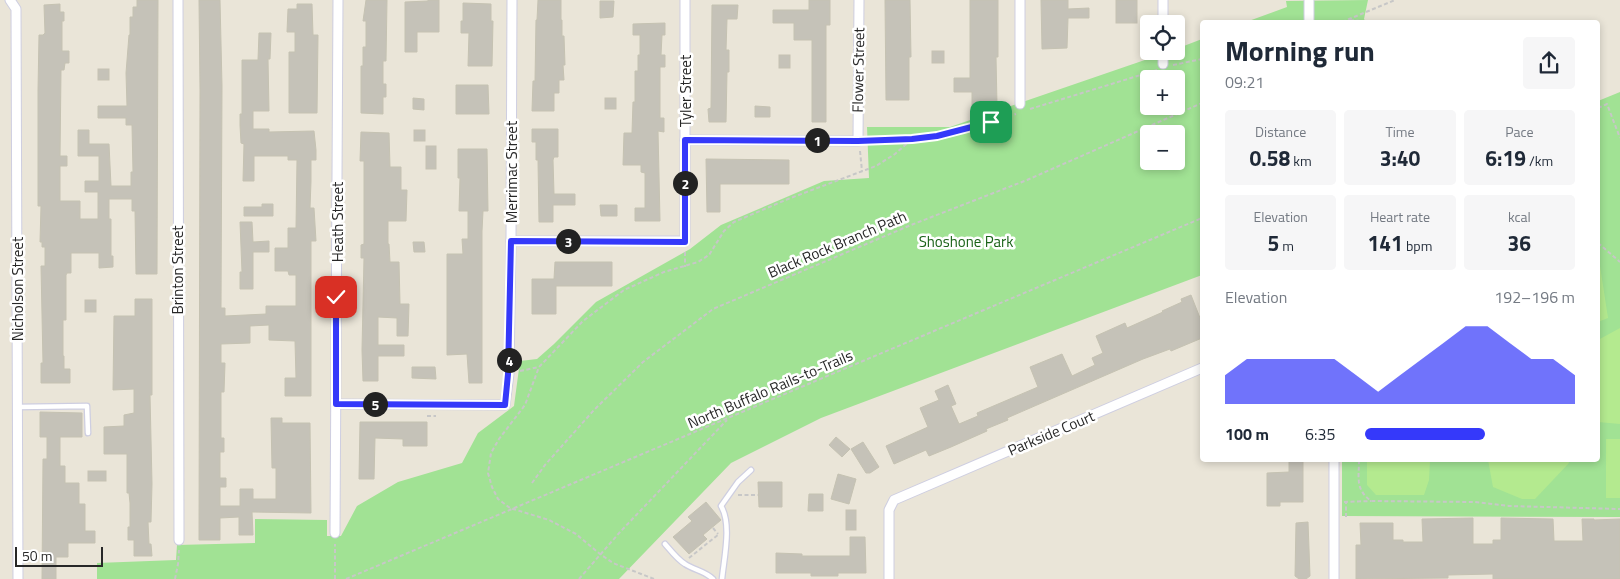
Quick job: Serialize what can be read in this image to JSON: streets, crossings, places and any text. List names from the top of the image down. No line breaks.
{"streets":{"street":["Flower Street","Tyler Street","Merrimac Street","Heath Street","Brinton Street","Nicholson Street","Parkside Court"],"path":["Black Rock Branch Path","North Buffalo Rails-to-Trails"]},"crossings":[["Tyler Street","Merrimac Street"]],"parks":["Shoshone Park"],"scale_bar":"50 m","page":{"map_buttons":["+","−"],"heading":["Morning run","09:21"],"stats":[["Distance","0.58 km"],["Time","3:40"],["Pace","6:19 /km"],["Elevation","5 m"],["Heart rate","141 bpm"],["kcal","36"]],"pins":["1","2","3","4","5"],"chart":["Elevation","192–196 m"],"list":[{"name":"100 m","note":"6:35"}],"scale":"50 m"}}
